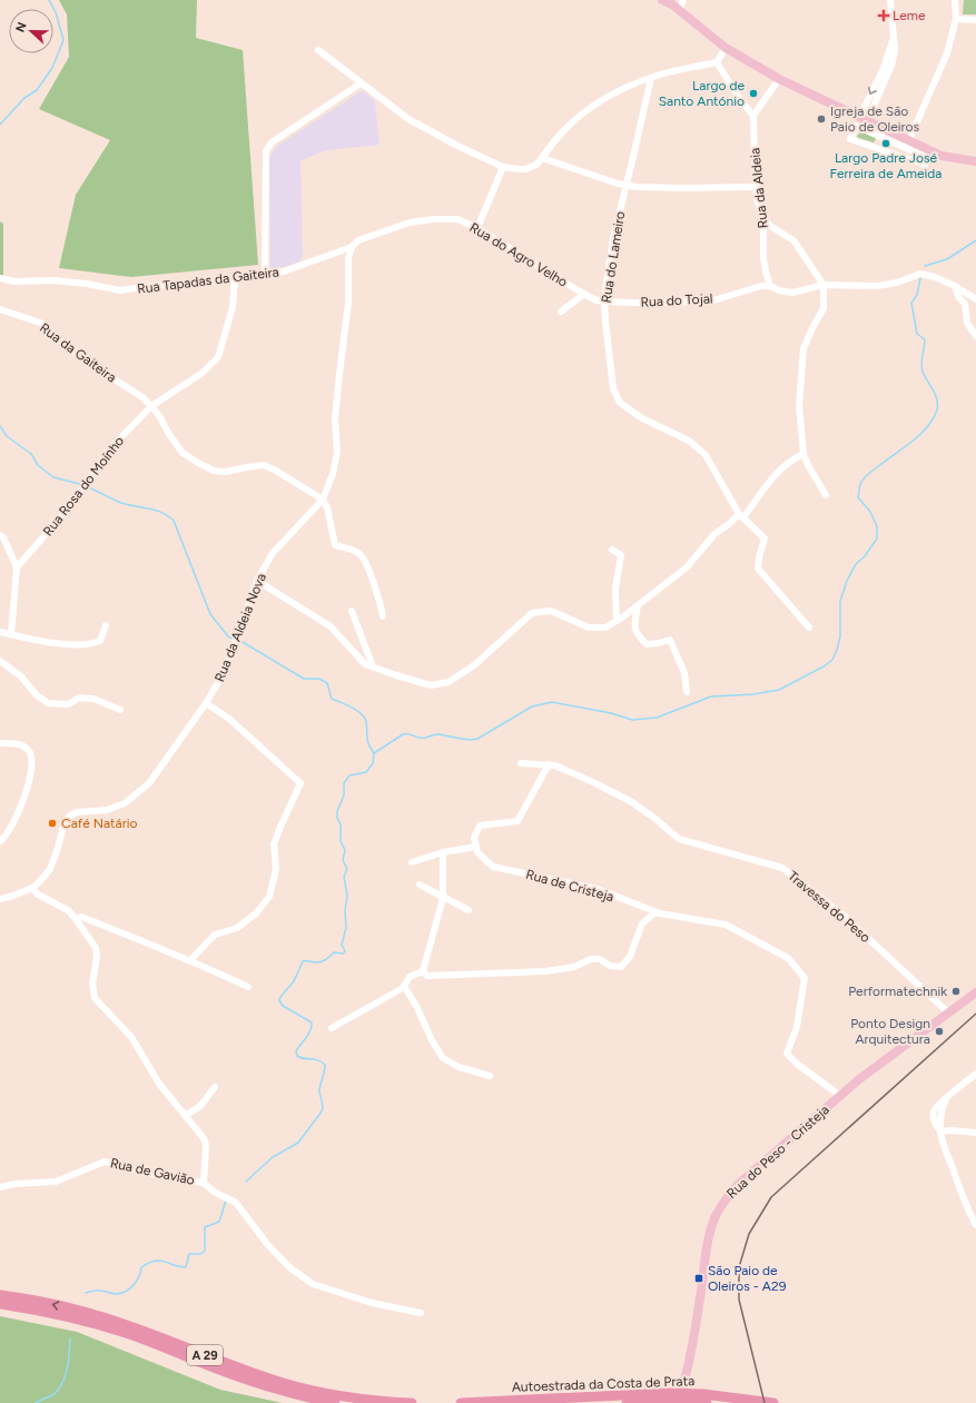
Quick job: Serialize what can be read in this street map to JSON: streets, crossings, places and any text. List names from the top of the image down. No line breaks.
{"streets":{"highway":["A 29","Autoestrada da Costa de Prata"],"main road":["Rua do Peso - Cristeja"],"street":["Rua da Aldeia","Rua do Agro Velho","Rua do Lameiro","Rua Tapadas da Gaiteira","Rua do Tojal","Rua da Gaiteira","Rua Rosa do Moínho","Rua da Aldeia Nova","Rua de Cristeja","Travessa do Peso","Rua de Gavião"]},"crossings":[["Rua da Aldeia","Rua do Tojal"],["Rua do Agro Velho","Rua do Lameiro"],["Rua do Agro Velho","Rua Tapadas da Gaiteira"],["Rua do Agro Velho","Rua do Tojal"],["Rua do Agro Velho","Rua da Aldeia Nova"],["Rua do Lameiro","Rua do Tojal"],["Rua Tapadas da Gaiteira","Rua Rosa do Moínho"],["Rua Tapadas da Gaiteira","Rua da Aldeia Nova"],["Rua da Gaiteira","Rua Rosa do Moínho"],["Rua de Cristeja","Rua do Peso - Cristeja"],["Travessa do Peso","Rua do Peso - Cristeja"]],"places":{"health":["Leme"],"other":["Largo de Santo António","Igreja de São Paio de Oleiros","Largo Padre José Ferreira de Ameida","Café Natário","Performatechnik","Ponto Design Arquitectura"],"transit":["São Paio de Oleiros - A29"]},"north":"left"}
